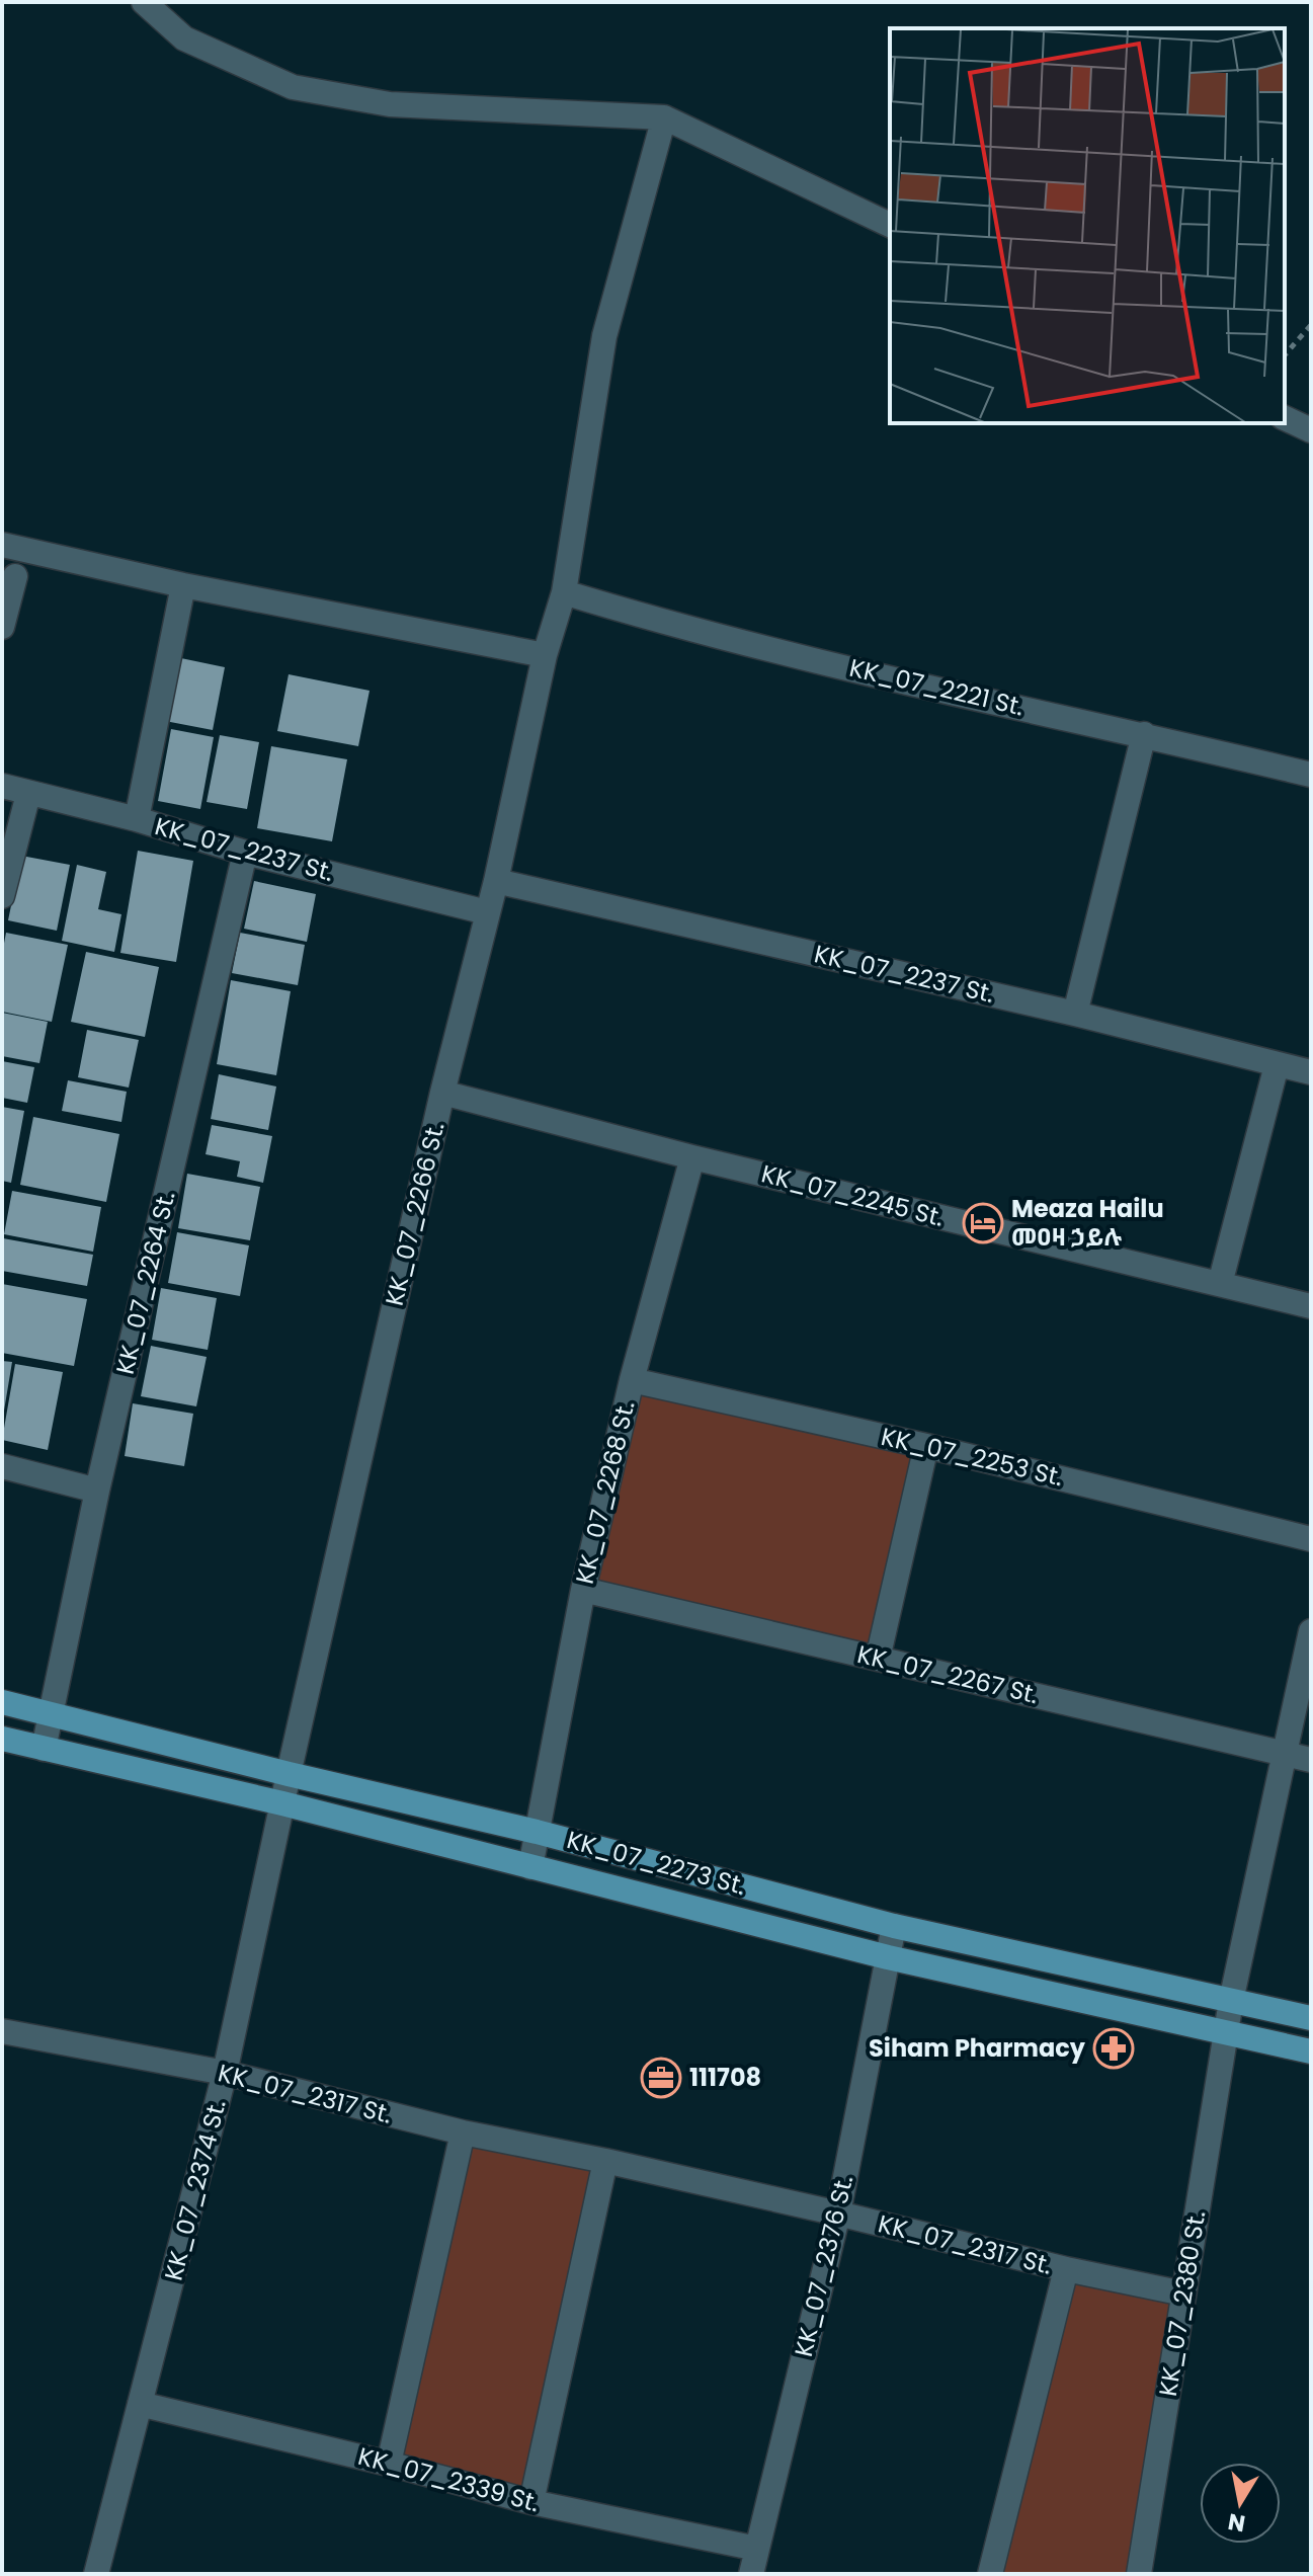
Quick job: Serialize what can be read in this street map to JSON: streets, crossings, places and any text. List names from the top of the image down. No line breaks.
{"streets":{"main road":["KK_07_2273 St."],"street":["KK_07_2221 St.","KK_07_2237 St.","KK_07_2245 St.","KK_07_2266 St.","KK_07_2264 St.","KK_07_2253 St.","KK_07_2268 St.","KK_07_2267 St.","KK_07_2317 St.","KK_07_2374 St.","KK_07_2376 St.","KK_07_2380 St.","KK_07_2339 St."]},"crossings":[["KK_07_2221 St.","KK_07_2266 St."],["KK_07_2237 St.","KK_07_2266 St."],["KK_07_2237 St.","KK_07_2264 St."],["KK_07_2245 St.","KK_07_2266 St."],["KK_07_2245 St.","KK_07_2268 St."],["KK_07_2266 St.","KK_07_2273 St."],["KK_07_2266 St.","KK_07_2374 St."],["KK_07_2264 St.","KK_07_2273 St."],["KK_07_2253 St.","KK_07_2268 St."],["KK_07_2268 St.","KK_07_2267 St."],["KK_07_2268 St.","KK_07_2273 St."],["KK_07_2267 St.","KK_07_2380 St."],["KK_07_2273 St.","KK_07_2374 St."],["KK_07_2273 St.","KK_07_2376 St."],["KK_07_2273 St.","KK_07_2380 St."],["KK_07_2317 St.","KK_07_2374 St."],["KK_07_2317 St.","KK_07_2376 St."],["KK_07_2317 St.","KK_07_2380 St."],["KK_07_2374 St.","KK_07_2339 St."],["KK_07_2376 St.","KK_07_2339 St."]],"places":{"hotel":["Meaza Hailu መዐዛ ኃይሉ"],"pharmacy":["Siham Pharmacy"],"office":["111708"]},"north":"bottom"}
